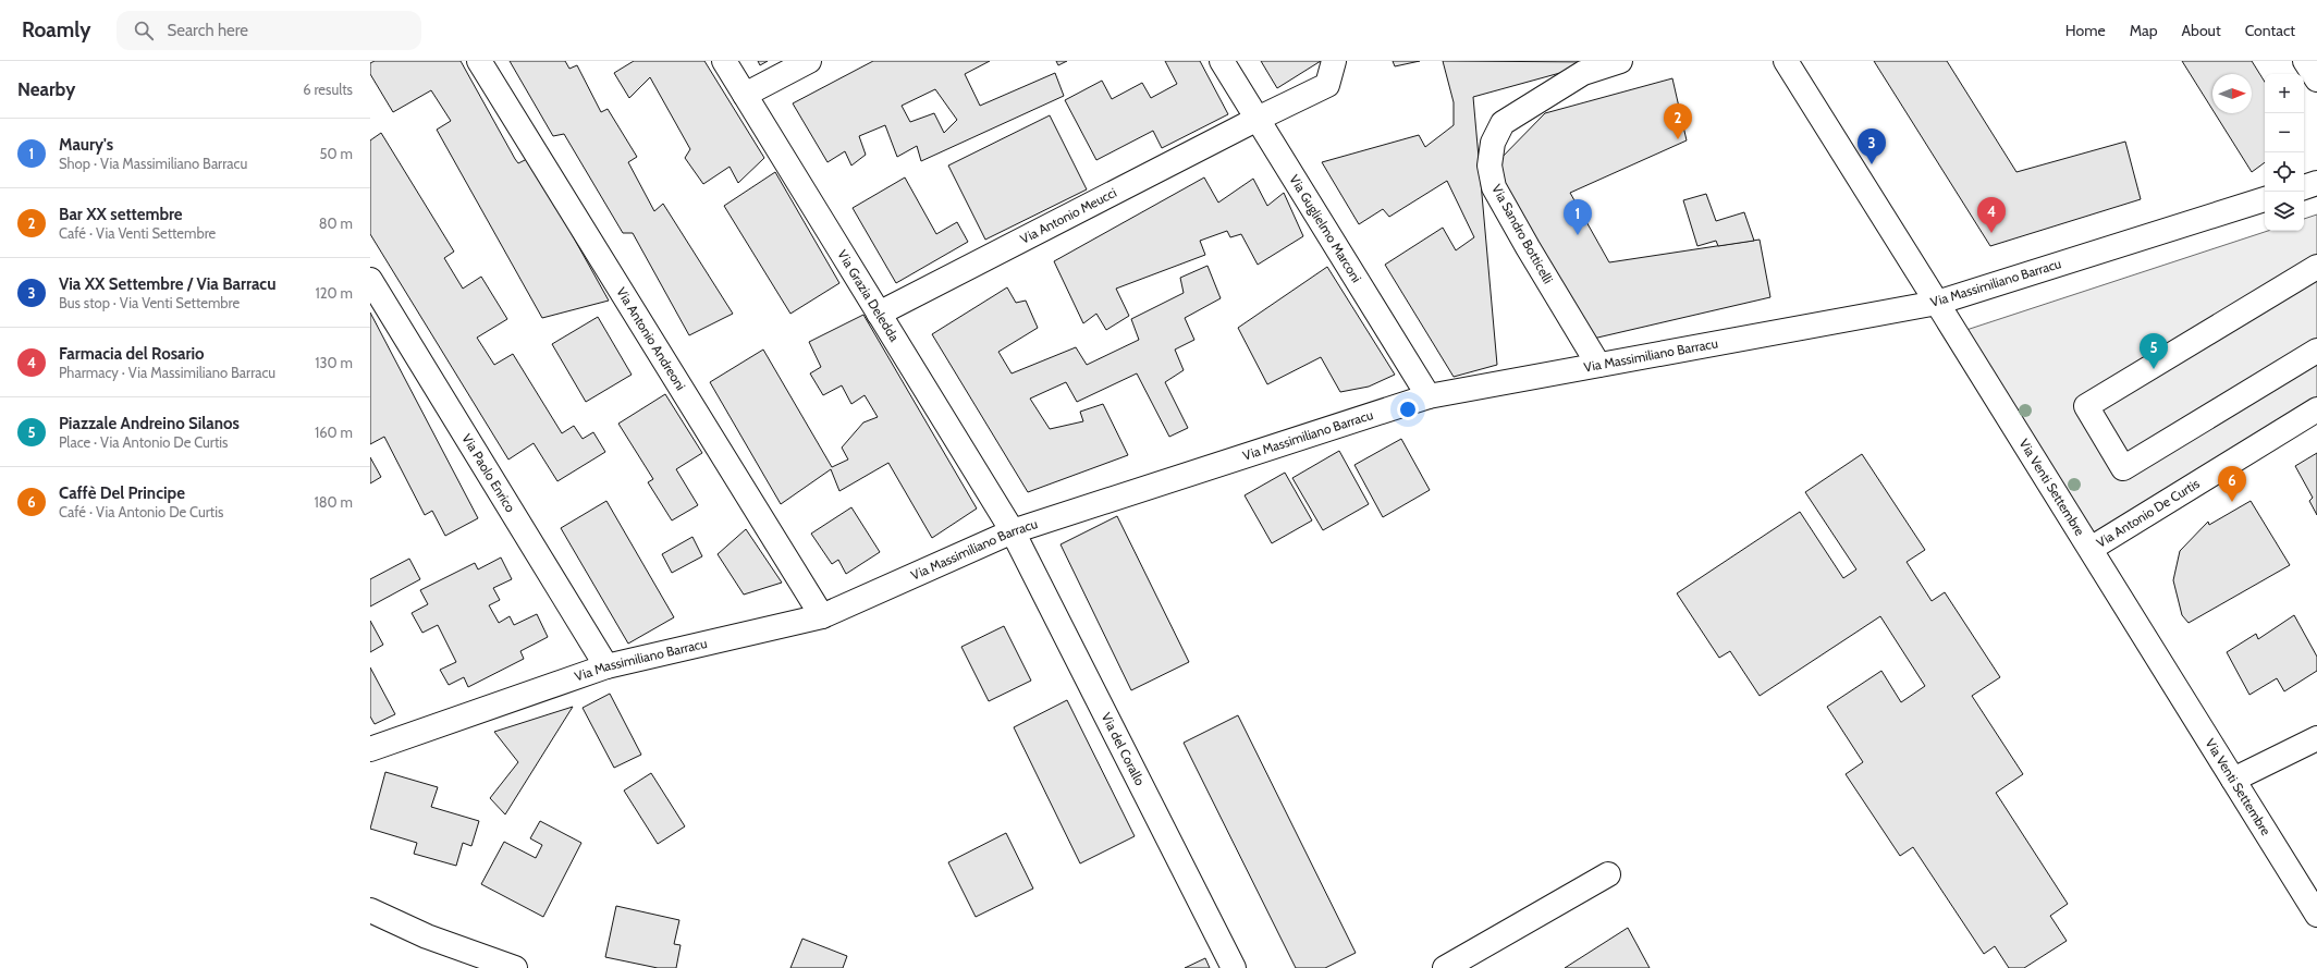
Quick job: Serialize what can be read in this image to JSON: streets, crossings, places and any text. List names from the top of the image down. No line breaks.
{"streets":{"street":["Via Antonio Meucci","Via Guglielmo Marconi","Via Sandro Botticelli","Via Massimiliano Barracu","Via Grazia Deledda","Via Antonio Andreoni","Via Paolo Enrico","Via Venti Settembre","Via Antonio De Curtis","Via del Corallo"]},"crossings":[["Via Antonio Meucci","Via Guglielmo Marconi"],["Via Antonio Meucci","Via Grazia Deledda"],["Via Guglielmo Marconi","Via Massimiliano Barracu"],["Via Sandro Botticelli","Via Massimiliano Barracu"],["Via Massimiliano Barracu","Via Grazia Deledda"],["Via Massimiliano Barracu","Via Antonio Andreoni"],["Via Massimiliano Barracu","Via Paolo Enrico"],["Via Massimiliano Barracu","Via Venti Settembre"],["Via Massimiliano Barracu","Via del Corallo"],["Via Grazia Deledda","Via del Corallo"],["Via Venti Settembre","Via Antonio De Curtis"]],"north":"right","page":{"header":"Roamly","search":"Search here","nav":["Home","Map","About","Contact"],"heading":["Nearby","6 results"],"map_buttons":["+","−"],"pins":["2","3","4","1","5","6"],"list":[{"mark":"1","name":"Maury's","note":"Shop · Via Massimiliano Barracu","value":"50 m"},{"mark":"2","name":"Bar XX settembre","note":"Café · Via Venti Settembre","value":"80 m"},{"mark":"3","name":"Via XX Settembre / Via Barracu","note":"Bus stop · Via Venti Settembre","value":"120 m"},{"mark":"4","name":"Farmacia del Rosario","note":"Pharmacy · Via Massimiliano Barracu","value":"130 m"},{"mark":"5","name":"Piazzale Andreino Silanos","note":"Place · Via Antonio De Curtis","value":"160 m"},{"mark":"6","name":"Caffè Del Principe","note":"Café · Via Antonio De Curtis","value":"180 m"}]}}
